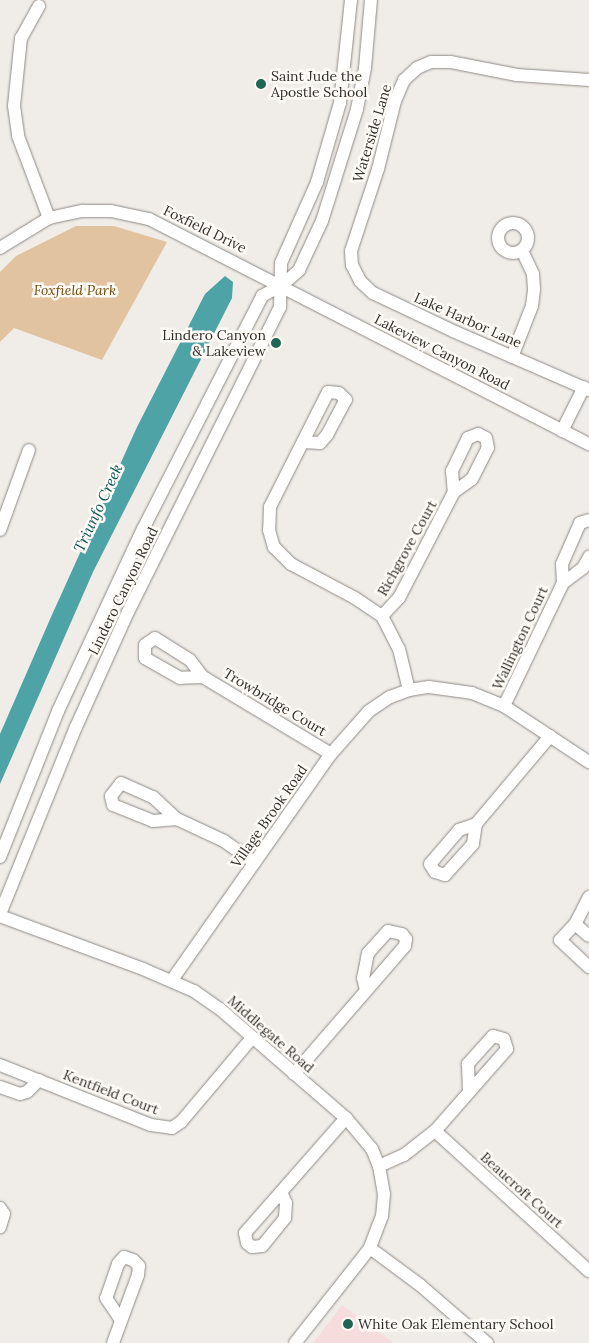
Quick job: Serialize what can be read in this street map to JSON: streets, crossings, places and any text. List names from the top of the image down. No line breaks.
{"streets":{"street":["Waterside Lane","Foxfield Drive","Lake Harbor Lane","Lakeview Canyon Road","Richgrove Court","Lindero Canyon Road","Wallington Court","Trowbridge Court","Village Brook Road","Middlegate Road","Kentfield Court","Beaucroft Court"]},"crossings":[["Waterside Lane","Lake Harbor Lane"],["Foxfield Drive","Lakeview Canyon Road"],["Foxfield Drive","Lindero Canyon Road"],["Lake Harbor Lane","Lakeview Canyon Road"],["Lakeview Canyon Road","Lindero Canyon Road"],["Lindero Canyon Road","Middlegate Road"],["Trowbridge Court","Village Brook Road"],["Village Brook Road","Middlegate Road"],["Middlegate Road","Kentfield Court"]],"water":["Triunfo Creek"],"parks":["Foxfield Park"],"places":["Saint Jude the Apostle School","Lindero Canyon & Lakeview","White Oak Elementary School"]}
